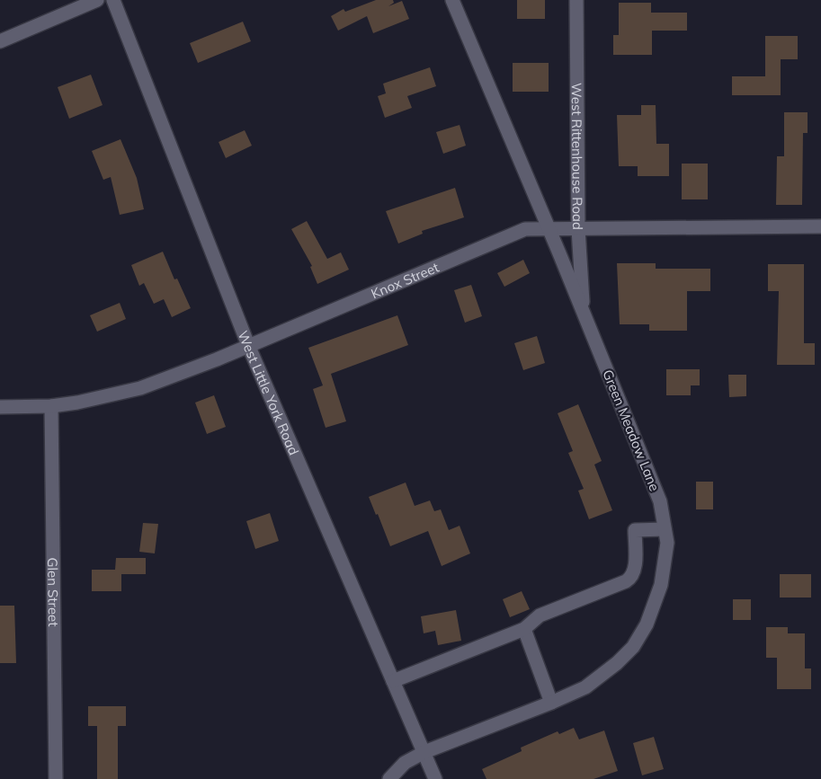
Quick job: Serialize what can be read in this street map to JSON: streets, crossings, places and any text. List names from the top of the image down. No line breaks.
{"streets":{"street":["West Rittenhouse Road","Knox Street","West Little York Road","Green Meadow Lane","Glen Street"]},"crossings":[["West Rittenhouse Road","Knox Street"],["West Rittenhouse Road","Green Meadow Lane"],["Knox Street","West Little York Road"],["Knox Street","Green Meadow Lane"],["Knox Street","Glen Street"],["West Little York Road","Green Meadow Lane"]]}
